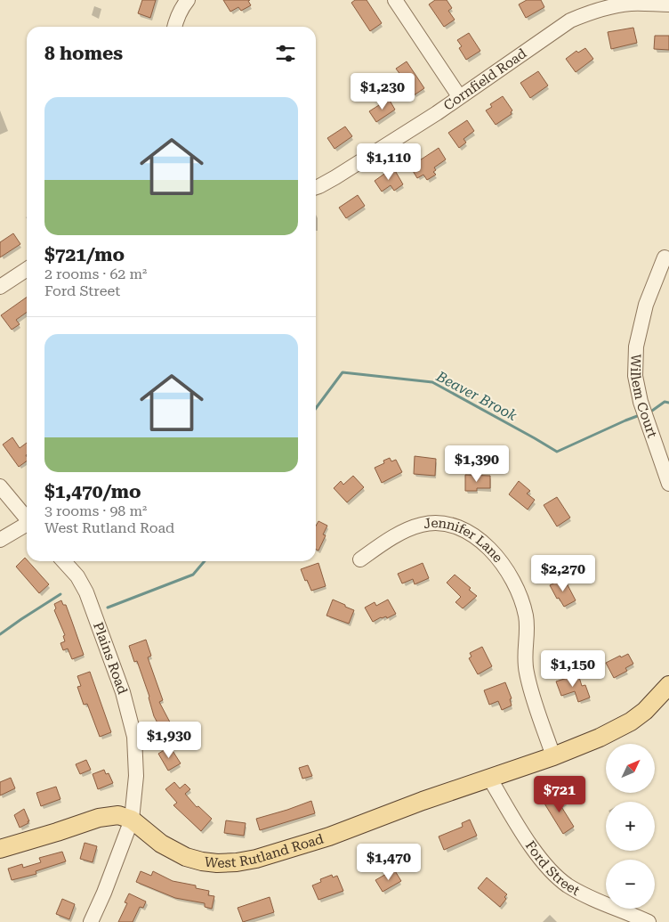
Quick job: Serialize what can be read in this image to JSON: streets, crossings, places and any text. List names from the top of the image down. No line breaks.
{"streets":{"main road":["West Rutland Road"],"street":["Cornfield Road","Willem Court","Jennifer Lane","Plains Road","Ford Street"]},"crossings":[["Jennifer Lane","West Rutland Road"],["Plains Road","West Rutland Road"],["West Rutland Road","Ford Street"]],"water":["Beaver Brook"],"north":"top right","page":{"heading":"8 homes","price":["$1,230","$1,110","$1,390","$2,270","$1,150","$1,930","$721","$1,470"],"list":[{"name":"$721/mo","note":"2 rooms · 62 m² · Ford Street"},{"name":"$1,470/mo","note":"3 rooms · 98 m² · West Rutland Road"}],"map_buttons":["+","−"]}}
